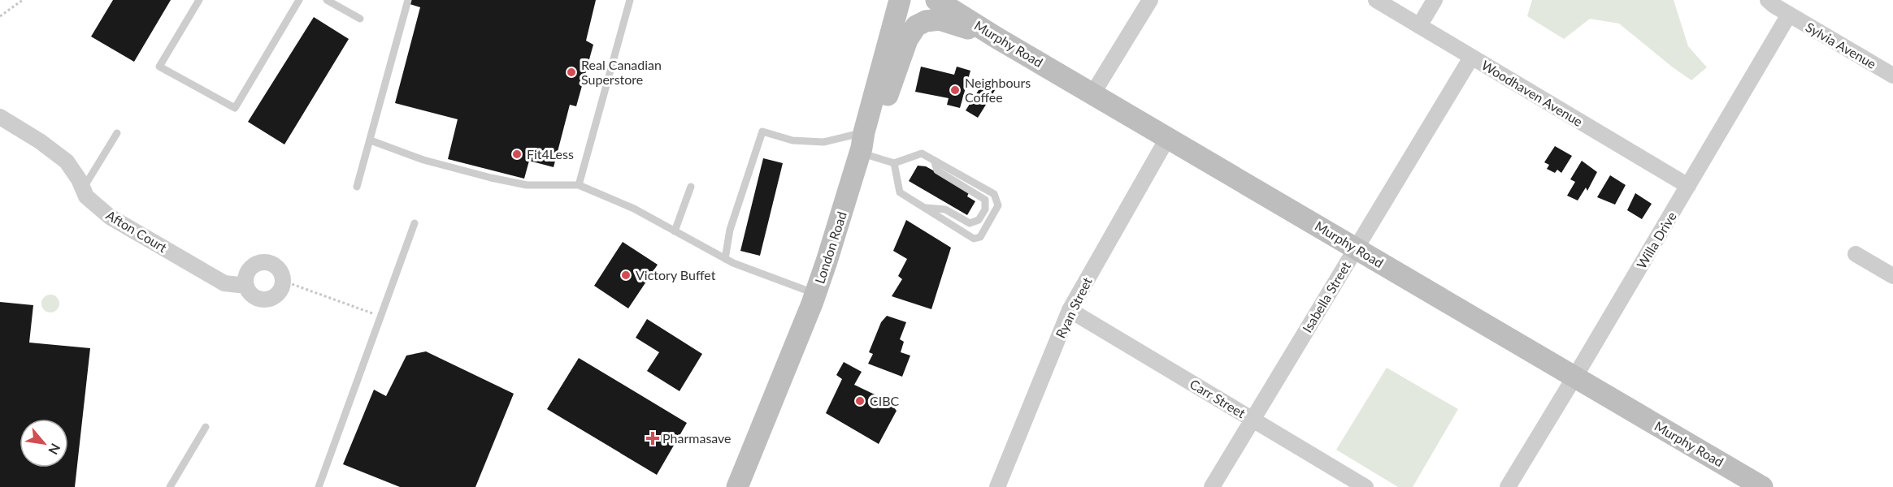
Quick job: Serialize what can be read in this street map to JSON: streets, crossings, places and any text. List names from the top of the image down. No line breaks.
{"streets":{"street":["Murphy Road","Sylvia Avenue","Woodhaven Avenue","Afton Court","Willa Drive","London Road","Isabella Street","Ryan Street","Carr Street"]},"crossings":[["Murphy Road","Willa Drive"],["Murphy Road","Isabella Street"],["Murphy Road","Ryan Street"],["Sylvia Avenue","Willa Drive"],["Woodhaven Avenue","Willa Drive"],["Woodhaven Avenue","Isabella Street"],["Isabella Street","Carr Street"],["Ryan Street","Carr Street"]],"places":{"other":["Real Canadian Superstore","Neighbours Coffee","Fit4Less","Victory Buffet","CIBC"],"health":["Pharmasave"]},"north":"bottom right"}
